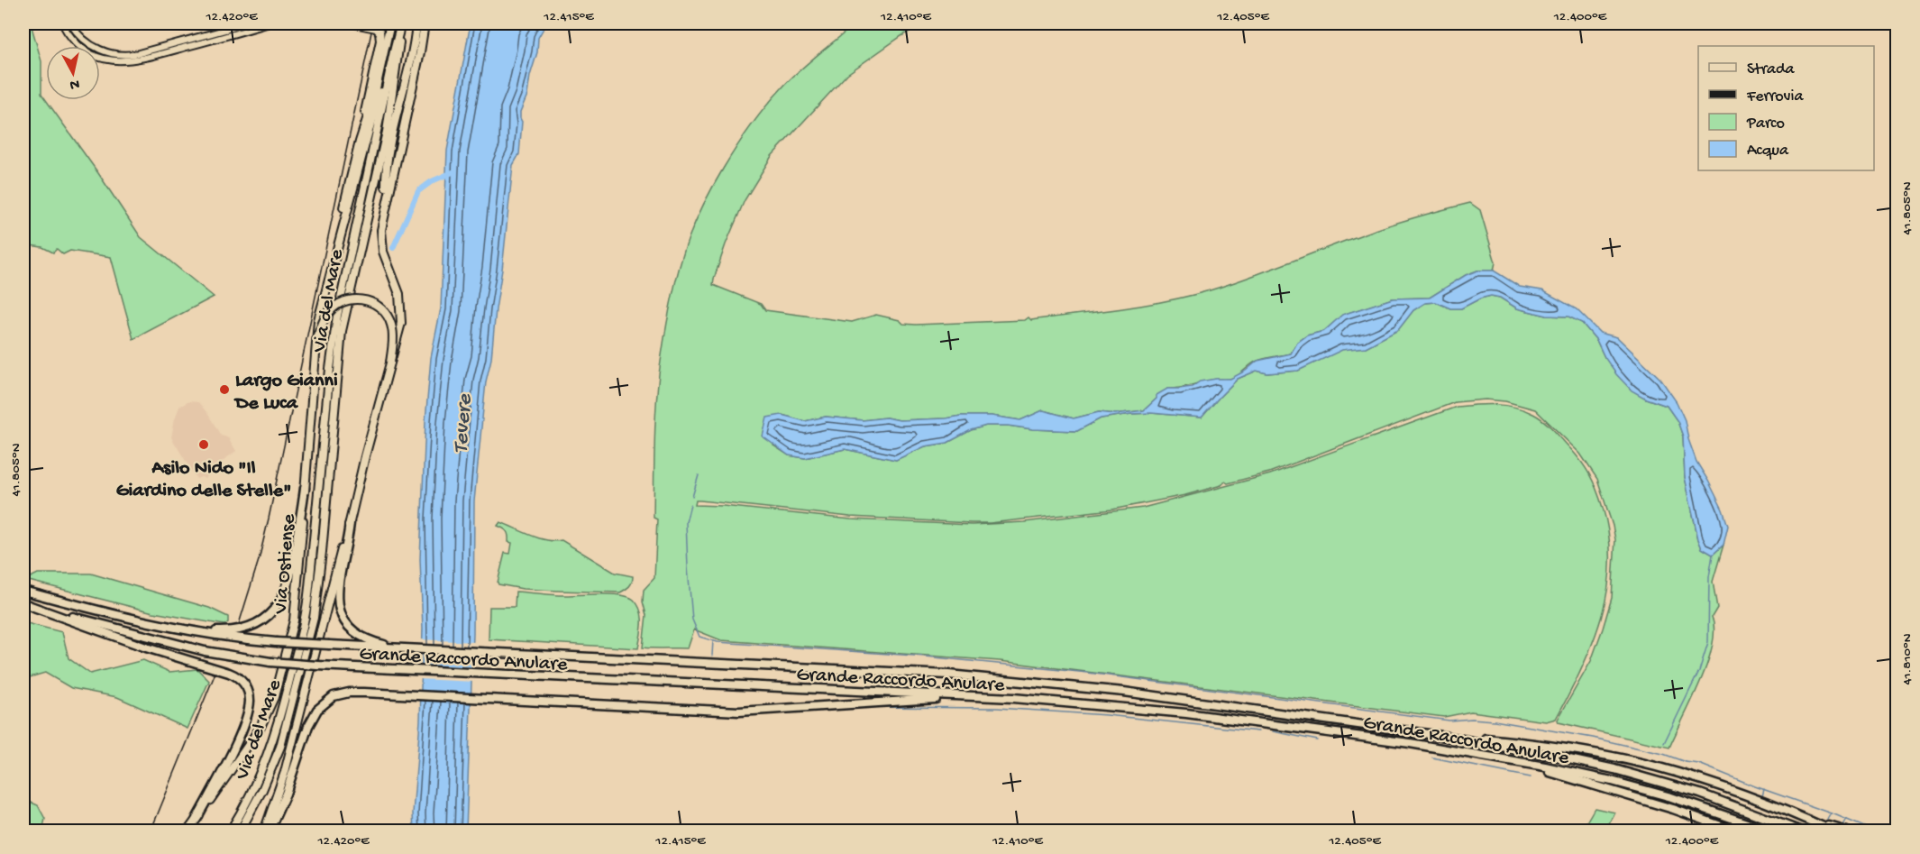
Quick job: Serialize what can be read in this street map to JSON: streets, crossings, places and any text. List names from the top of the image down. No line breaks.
{"streets":{"highway":["Grande Raccordo Anulare"],"main road":["Via del Mare","Via Ostiense"]},"water":["Tevere"],"places":["Largo Gianni De Luca","Asilo Nido \"Il Giardino delle Stelle\""],"legend":["Strada","Ferrovia","Parco","Acqua"],"north":"bottom","coordinates":["12.420°E","12.415°E","12.410°E","12.405°E","12.400°E","41.805°N","41.810°N"]}
